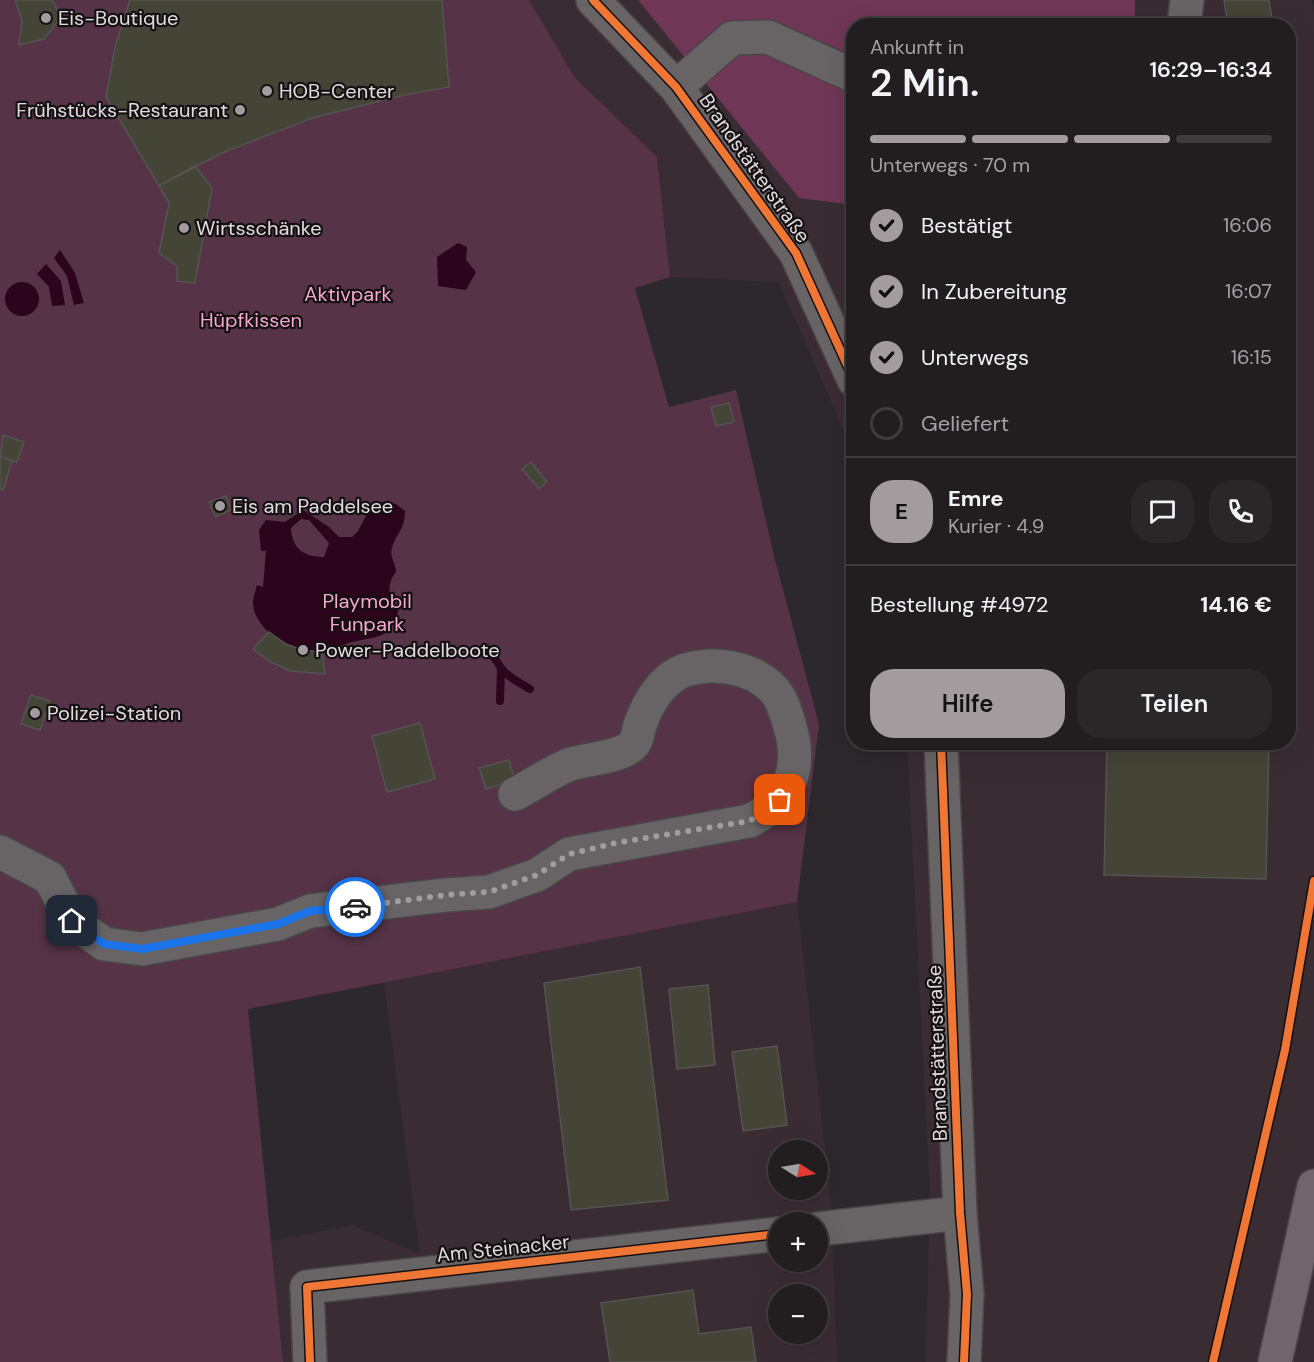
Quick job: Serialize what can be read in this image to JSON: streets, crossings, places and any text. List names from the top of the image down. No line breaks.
{"streets":{"street":["Brandstätterstraße","Am Steinacker"]},"parks":["Aktivpark","Hüpfkissen","Playmobil Funpark"],"places":["Eis-Boutique","HOB-Center","Frühstücks-Restaurant","Wirtsschänke","Eis am Paddelsee","Power-Paddelboote","Polizei-Station"],"north":"right","page":{"heading":["2 Min.","Ankunft in","16:29–16:34"],"panel":["Emre","Kurier · 4.9","Bestellung #4972","14.16 €"],"bar":"Unterwegs · 70 m","list":[["Bestätigt","16:06"],["In Zubereitung","16:07"],["Unterwegs","16:15"],"Geliefert"],"round":"E","buttons":["Hilfe","Teilen"],"map_buttons":["+","−"]}}
